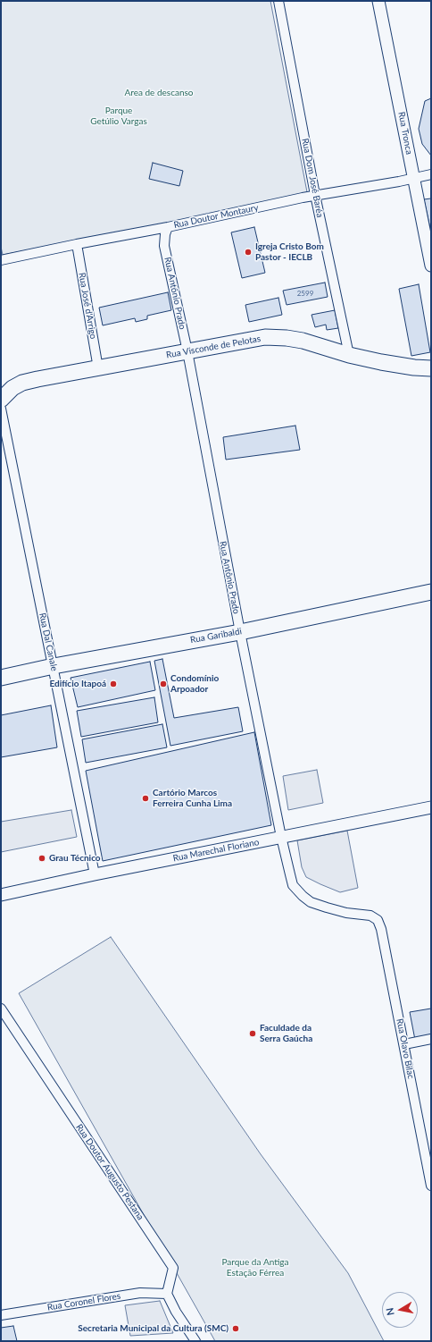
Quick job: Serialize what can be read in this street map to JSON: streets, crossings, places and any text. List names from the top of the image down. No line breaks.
{"streets":{"main road":["Rua Visconde de Pelotas","Rua Garibaldi"],"street":["Rua Tronca","Rua Dom José Baréa","Rua Doutor Montaury","Rua Antônio Prado","Rua José d'Arrigo","Rua Dal Canale","Rua Marechal Floriano","Rua Olavo Bilac","Rua Doutor Augusto Pestana","Rua Coronel Flores"]},"crossings":[["Rua Tronca","Rua Doutor Montaury"],["Rua Dom José Baréa","Rua Doutor Montaury"],["Rua Dom José Baréa","Rua Visconde de Pelotas"],["Rua Doutor Montaury","Rua Antônio Prado"],["Rua Doutor Montaury","Rua José d'Arrigo"],["Rua Antônio Prado","Rua Visconde de Pelotas"],["Rua Antônio Prado","Rua Garibaldi"],["Rua Antônio Prado","Rua Marechal Floriano"],["Rua Antônio Prado","Rua Olavo Bilac"],["Rua José d'Arrigo","Rua Visconde de Pelotas"],["Rua Garibaldi","Rua Dal Canale"],["Rua Dal Canale","Rua Marechal Floriano"],["Rua Doutor Augusto Pestana","Rua Coronel Flores"]],"parks":["Area de descanso","Parque Getúlio Vargas","Parque da Antiga Estação Férrea"],"places":["Igreja Cristo Bom Pastor - IECLB","Edifício Itapoá","Condomínio Arpoador","Cartório Marcos Ferreira Cunha Lima","Grau Técnico","Faculdade da Serra Gaúcha","Secretaria Municipal da Cultura (SMC)"],"house_numbers":["2599"],"north":"left"}
